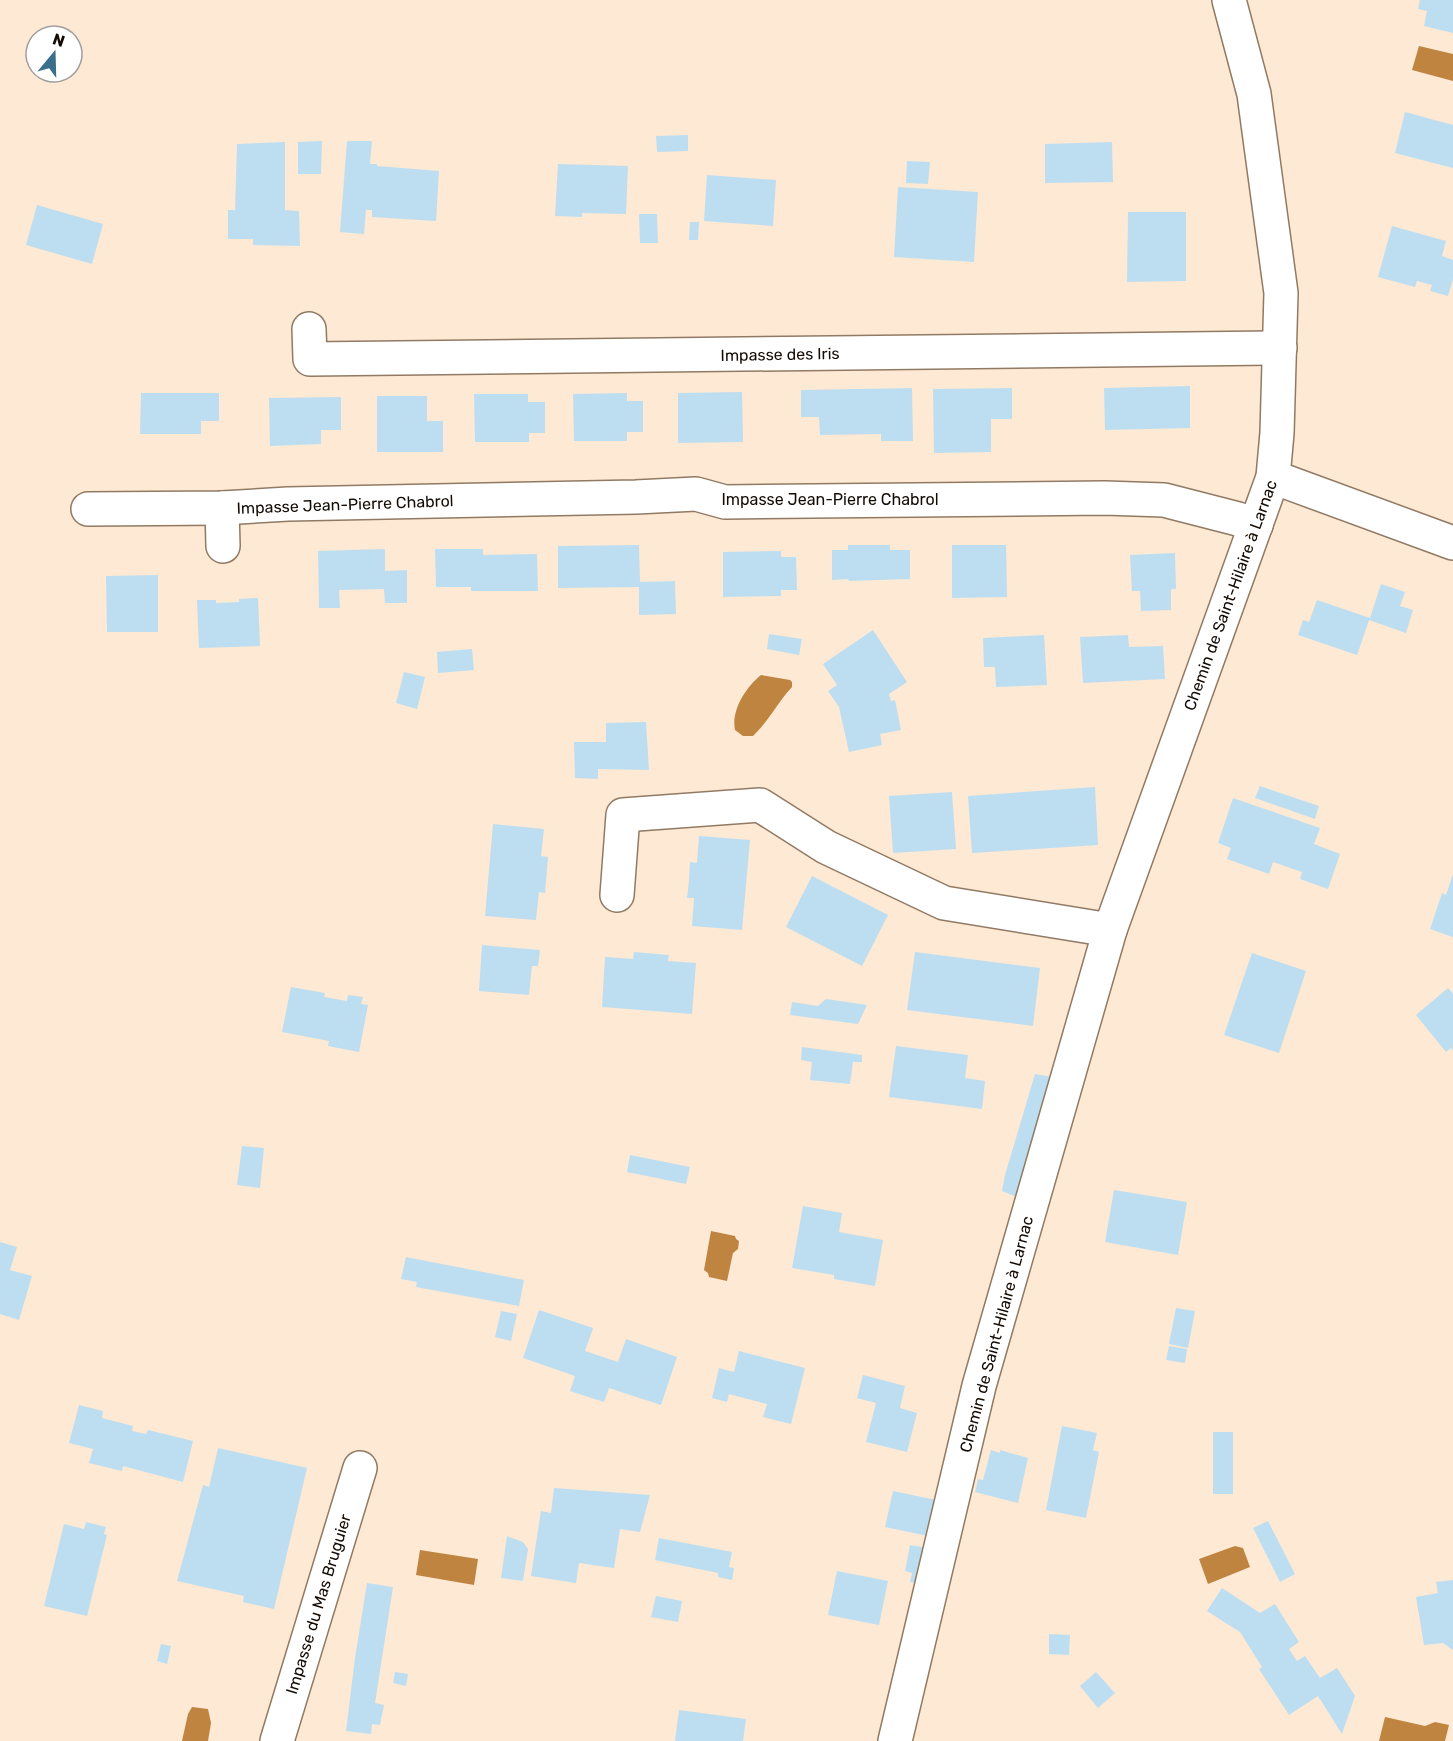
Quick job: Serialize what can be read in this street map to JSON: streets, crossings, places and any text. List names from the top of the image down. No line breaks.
{"streets":{"street":["Impasse des Iris","Impasse Jean-Pierre Chabrol","Chemin de Saint-Hilaire à Larnac","Impasse du Mas Bruguier"]},"crossings":[["Impasse des Iris","Chemin de Saint-Hilaire à Larnac"],["Impasse Jean-Pierre Chabrol","Chemin de Saint-Hilaire à Larnac"]],"north":"top"}
